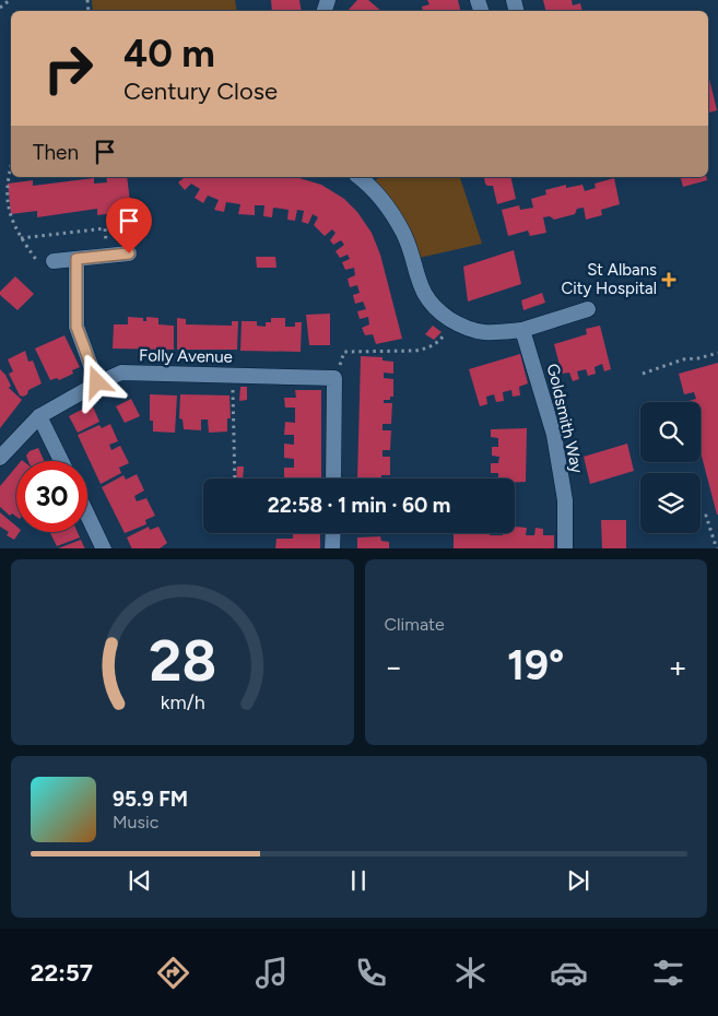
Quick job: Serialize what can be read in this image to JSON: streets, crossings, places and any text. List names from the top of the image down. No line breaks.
{"streets":{"street":["Folly Avenue","Goldsmith Way"]},"places":{"health":["St Albans City Hospital"]},"page":{"turn":["40 m","Century Close"],"then":"Then","limit":"30","trip":"22:58 · 1 min · 60 m","tile":"Climate","heat":["−","19°","+"],"song":["95.9 FM","Music"],"tabs":"22:57","gauge":["28","km/h"]}}
